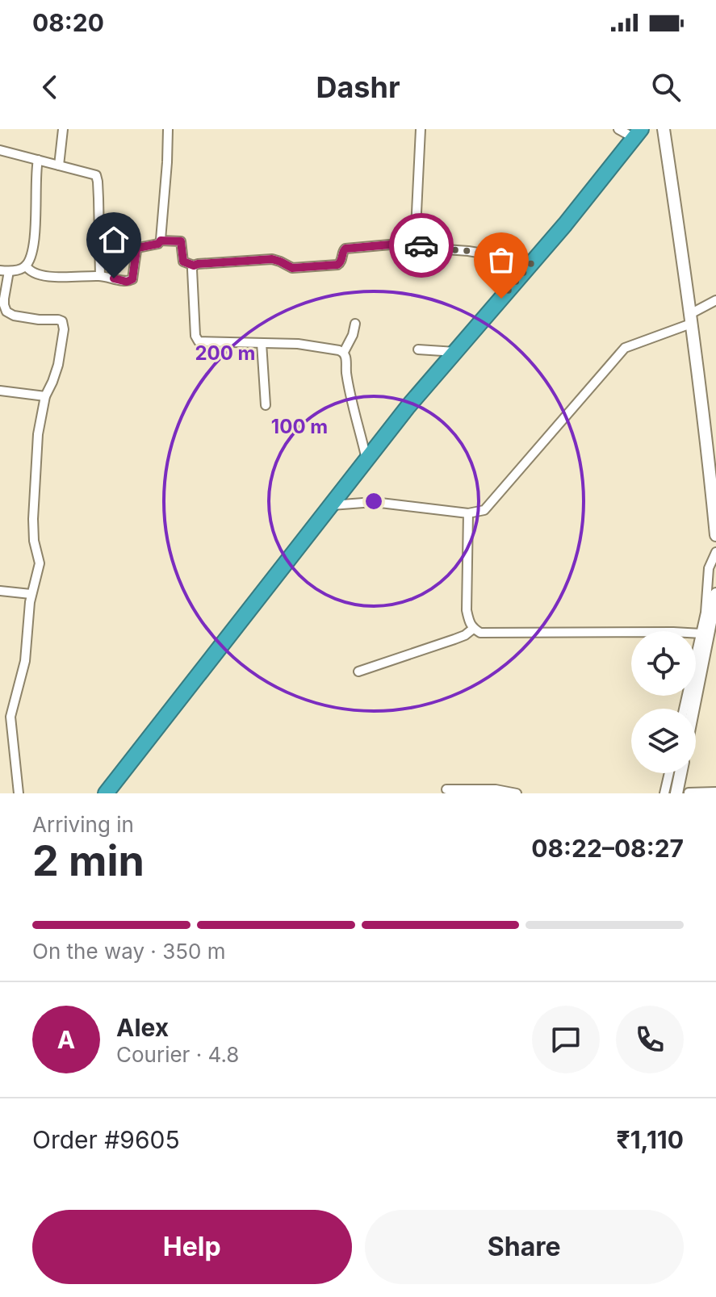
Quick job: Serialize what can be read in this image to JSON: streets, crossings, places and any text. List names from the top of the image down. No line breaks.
{"page":{"status":"08:20","header":"Dashr","heading":["2 min","Arriving in","08:22–08:27"],"panel":["Alex","Courier · 4.8","Order #9605","₹1,110"],"bar":"On the way · 350 m","round":"A","buttons":["Help","Share"]},"rings":["200 m","100 m"]}
